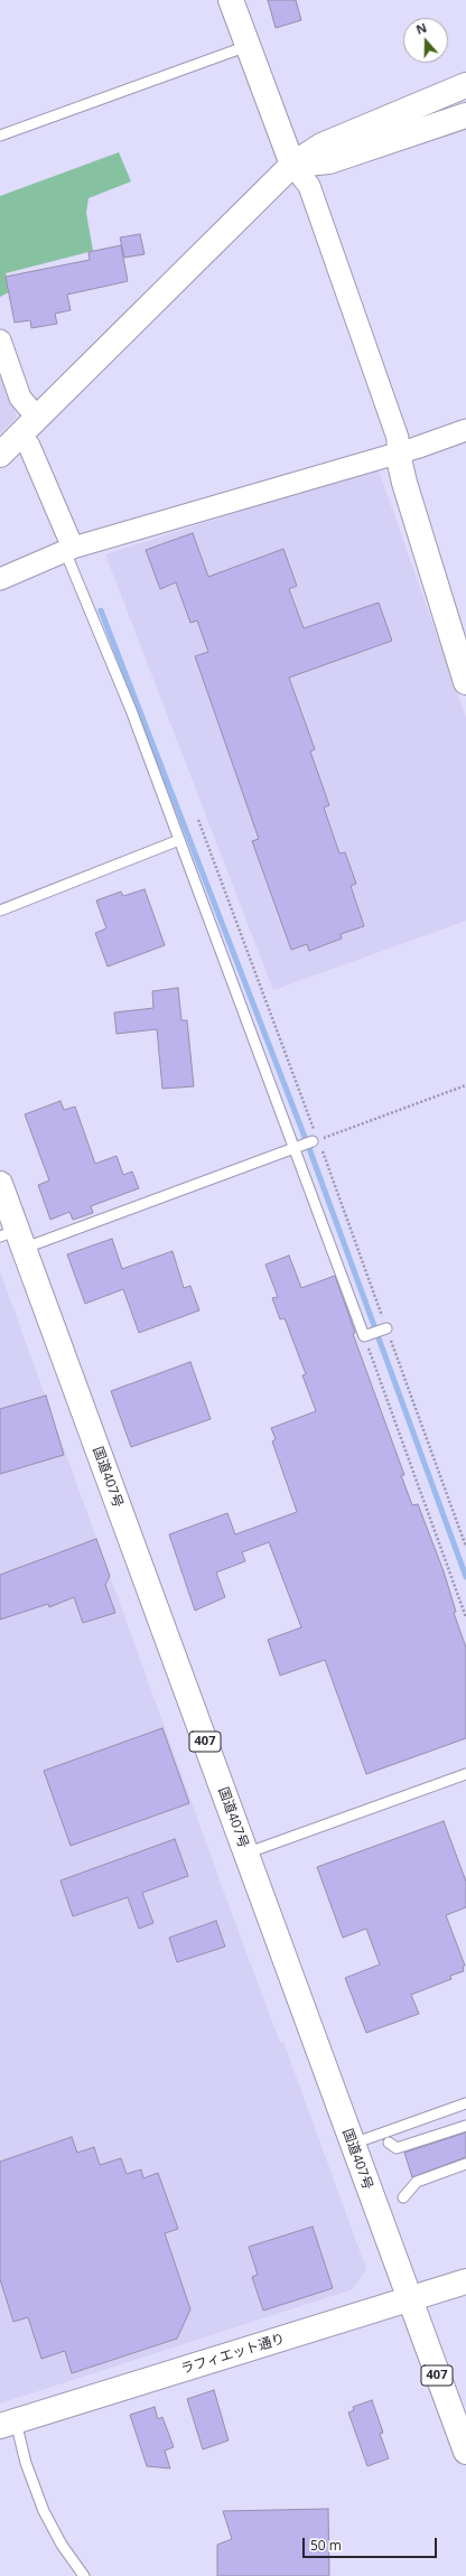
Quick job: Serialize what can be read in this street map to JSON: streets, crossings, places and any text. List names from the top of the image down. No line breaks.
{"streets":{"main road":["国道407号","407","ラフィエット通り"]},"crossings":[["国道407号","ラフィエット通り"]],"scale_bar":"50 m","north":"top"}
